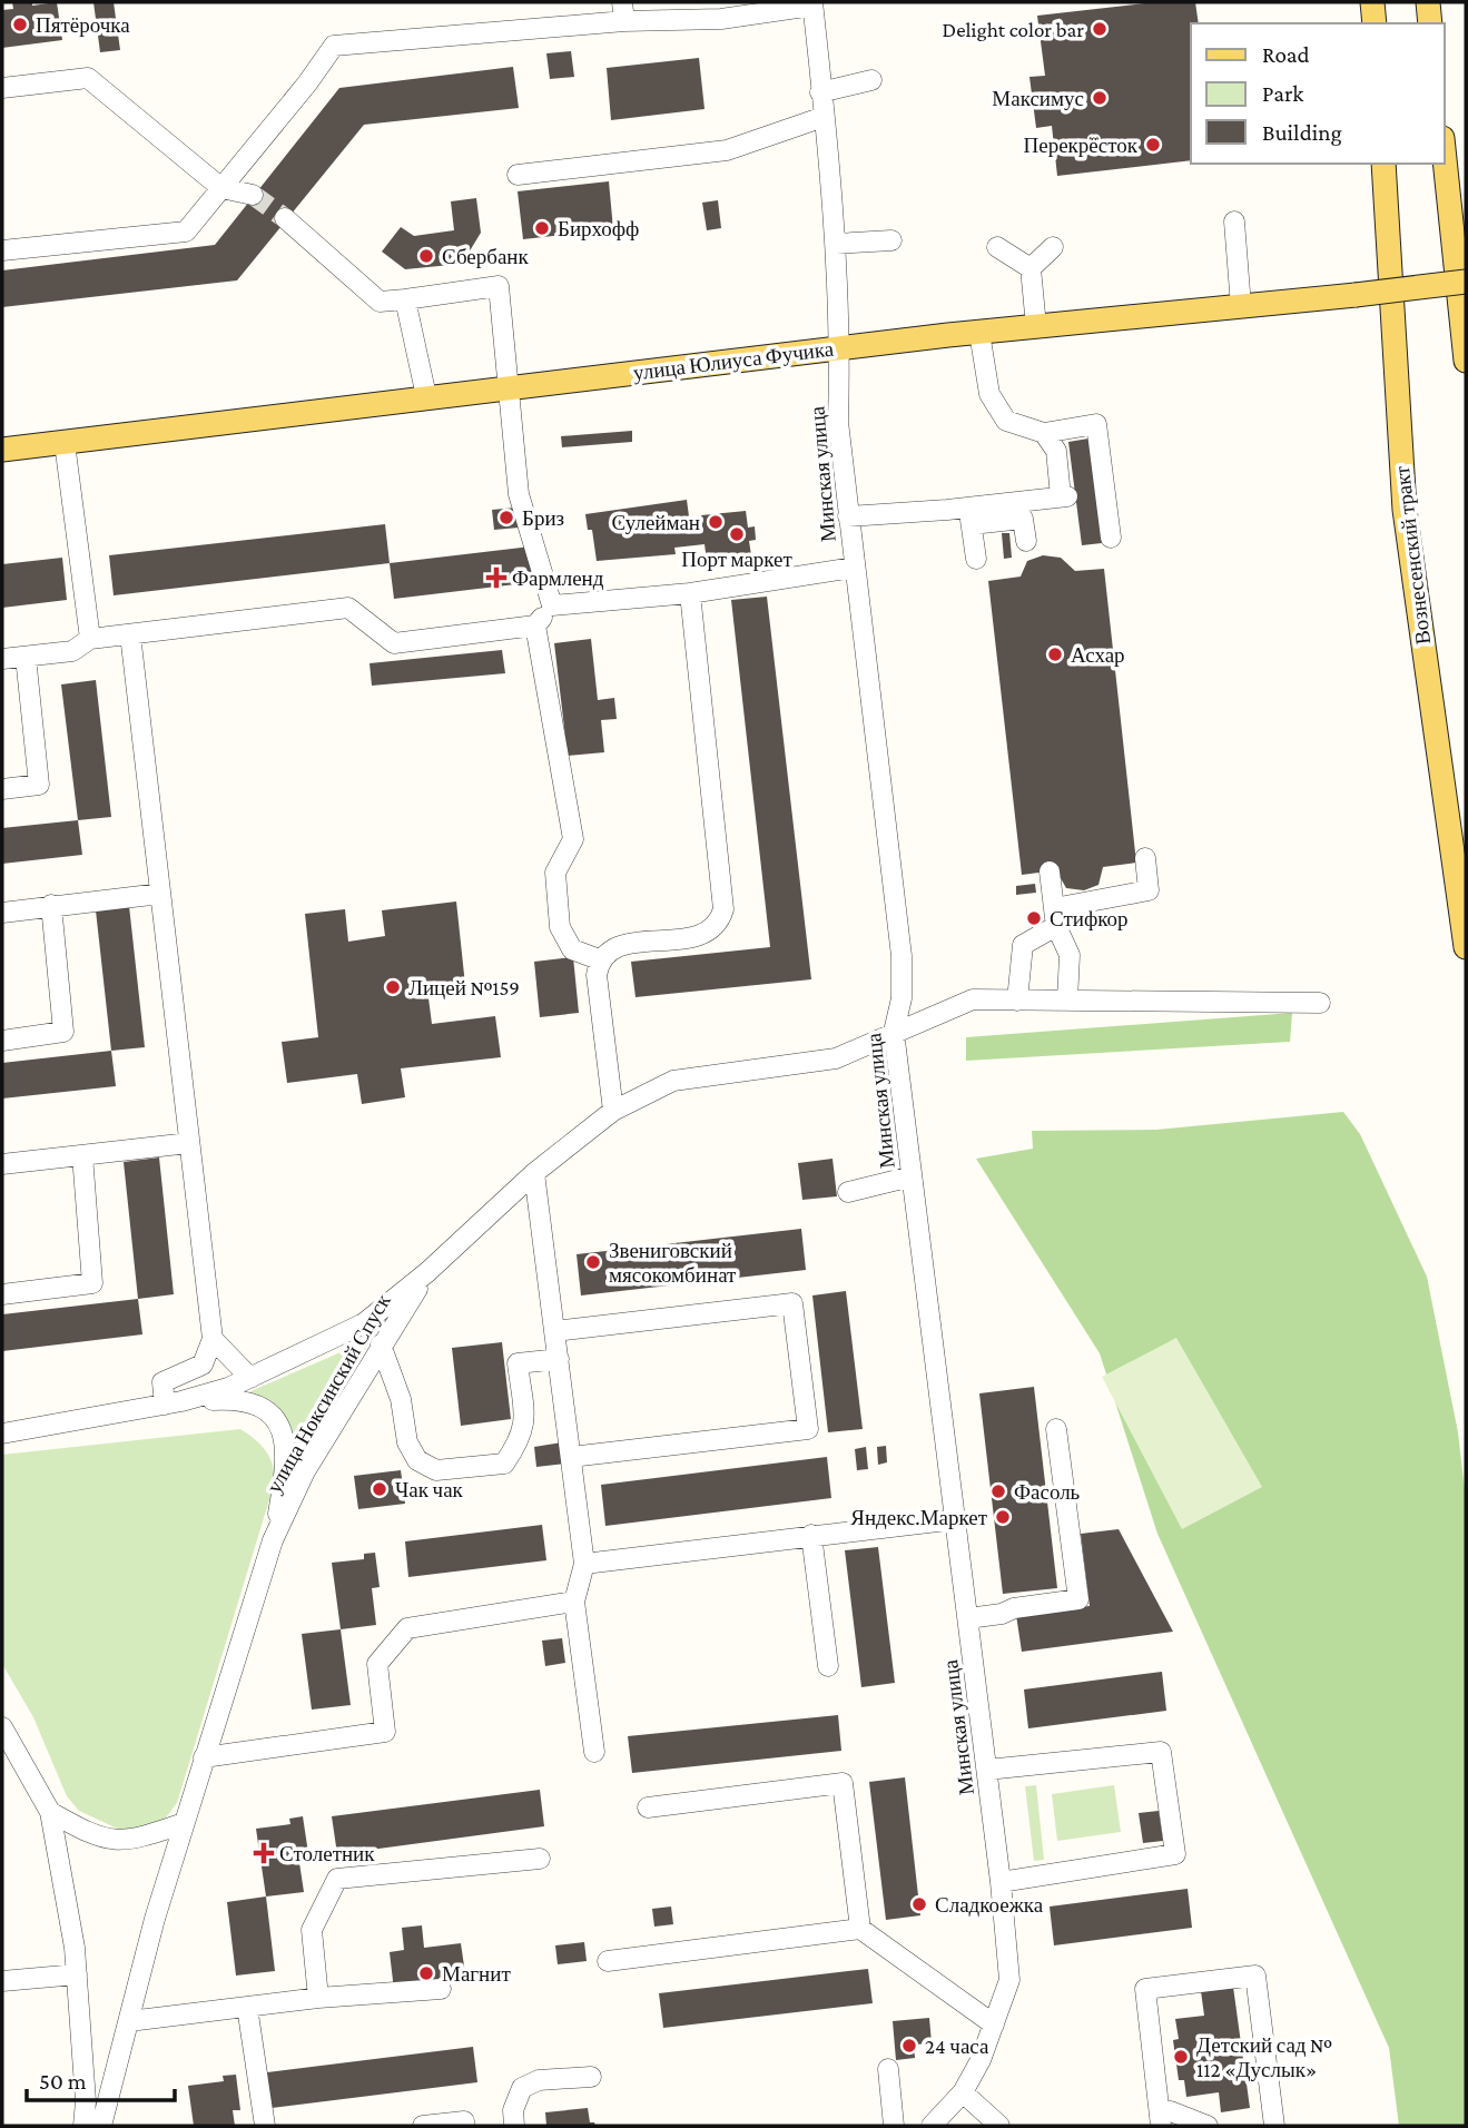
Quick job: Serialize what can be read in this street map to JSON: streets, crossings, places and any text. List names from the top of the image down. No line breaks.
{"streets":{"main road":["улица Юлиуса Фучика","Вознесенский тракт"],"street":["Минская улица","улица Ноксинский Спуск"]},"crossings":[["улица Юлиуса Фучика","Минская улица"],["Минская улица","улица Ноксинский Спуск"]],"places":{"other":["Пятёрочка","Delight color bar","Максимус","Перекрёсток","Бирхофф","Сбербанк","Бриз","Сулейман","Порт маркет","Асхар","Стифкор","Лицей №159","Звениговский мясокомбинат","Чак чак","Фасоль","Яндекс.Маркет","Сладкоежка","Магнит","24 часа","Детский сад № 112 «Дуслык»"],"health":["Фармленд","Столетник"]},"legend":["Road","Park","Building"],"scale_bar":"50 m"}
